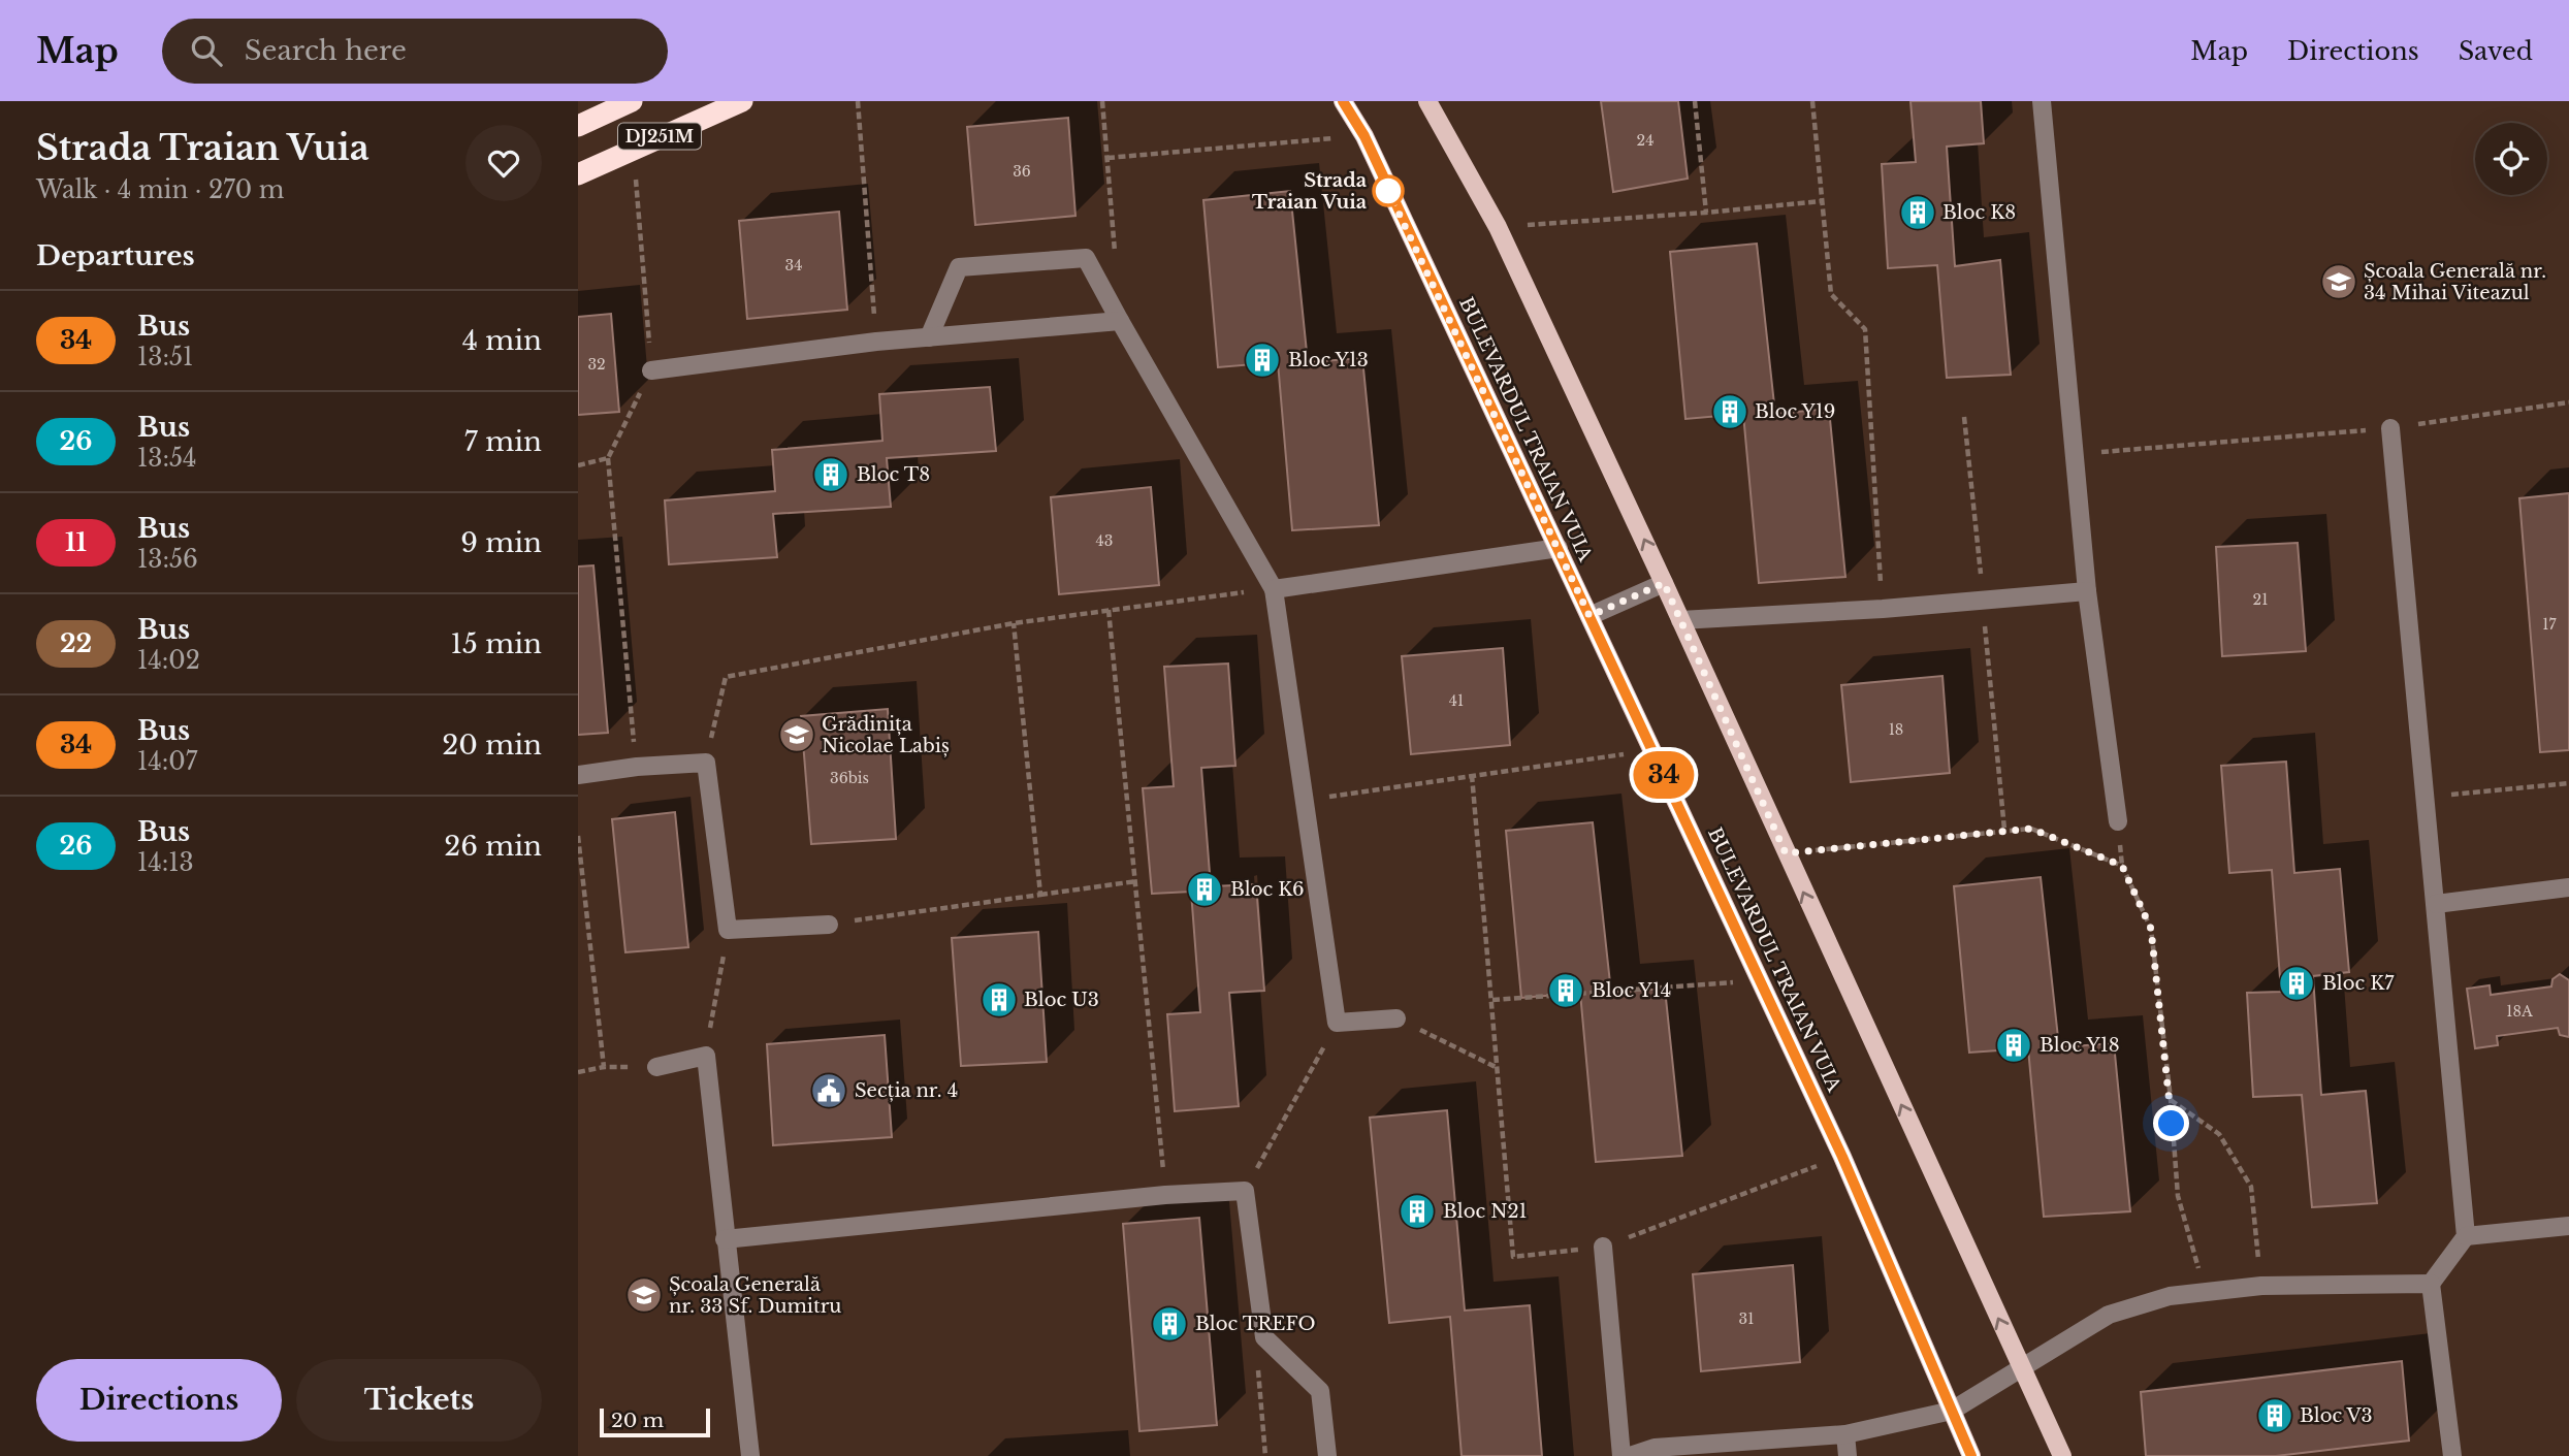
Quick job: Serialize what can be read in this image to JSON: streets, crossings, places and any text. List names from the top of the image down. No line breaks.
{"streets":{"highway":["DJ251M"],"main road":["BULEVARDUL TRAIAN VUIA"]},"places":{"other":["Strada Traian Vuia"],"building":["Bloc K8","Bloc Y13","Bloc Y19","Bloc T8","Bloc K6","Bloc K7","Bloc Y14","Bloc U3","Bloc Y18","Bloc N21","Bloc TREFO","Bloc V3"],"school or university":["Școala Generală nr. 34 Mihai Viteazul","Grădinița Nicolae Labiș","Școala Generală nr. 33 Sf. Dumitru"],"public building":["Secția nr. 4"]},"lines":["bus line 34"],"house_numbers":["24","36","34","32","43","21","17","41","18","36bis","18A","31"],"scale_bar":"20 m","page":{"header":"Map","search":"Search here","nav":["Map","Directions","Saved"],"heading":[["Strada Traian Vuia","Walk · 4 min · 270 m"],"Departures"],"on_map":"34","list":[{"mark":"34","name":"Bus","note":"13:51","value":"4 min"},{"mark":"26","name":"Bus","note":"13:54","value":"7 min"},{"mark":"11","name":"Bus","note":"13:56","value":"9 min"},{"mark":"22","name":"Bus","note":"14:02","value":"15 min"},{"mark":"34","name":"Bus","note":"14:07","value":"20 min"},{"mark":"26","name":"Bus","note":"14:13","value":"26 min"}],"buttons":["Directions","Tickets"],"scale":"20 m"}}
